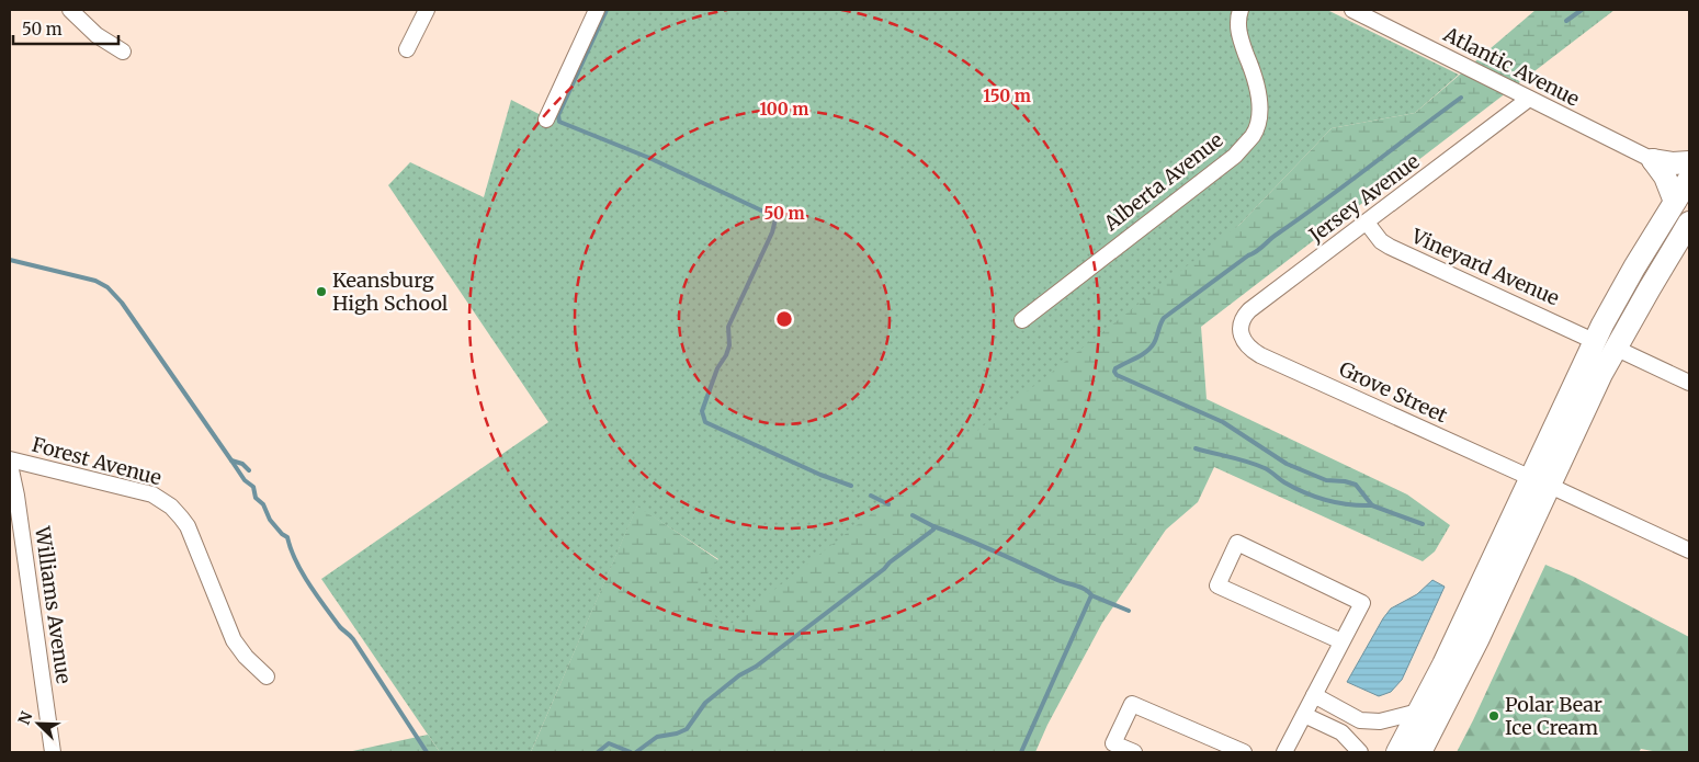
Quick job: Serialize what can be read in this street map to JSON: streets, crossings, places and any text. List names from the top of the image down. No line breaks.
{"streets":{"street":["Atlantic Avenue","Alberta Avenue","Jersey Avenue","Vineyard Avenue","Grove Street","Forest Avenue","Williams Avenue"]},"crossings":[["Atlantic Avenue","Jersey Avenue"],["Jersey Avenue","Vineyard Avenue"],["Jersey Avenue","Grove Street"]],"places":["Keansburg High School","Polar Bear Ice Cream"],"scale_bar":"50 m","north":"top left","rings":["150 m","100 m","50 m"]}
